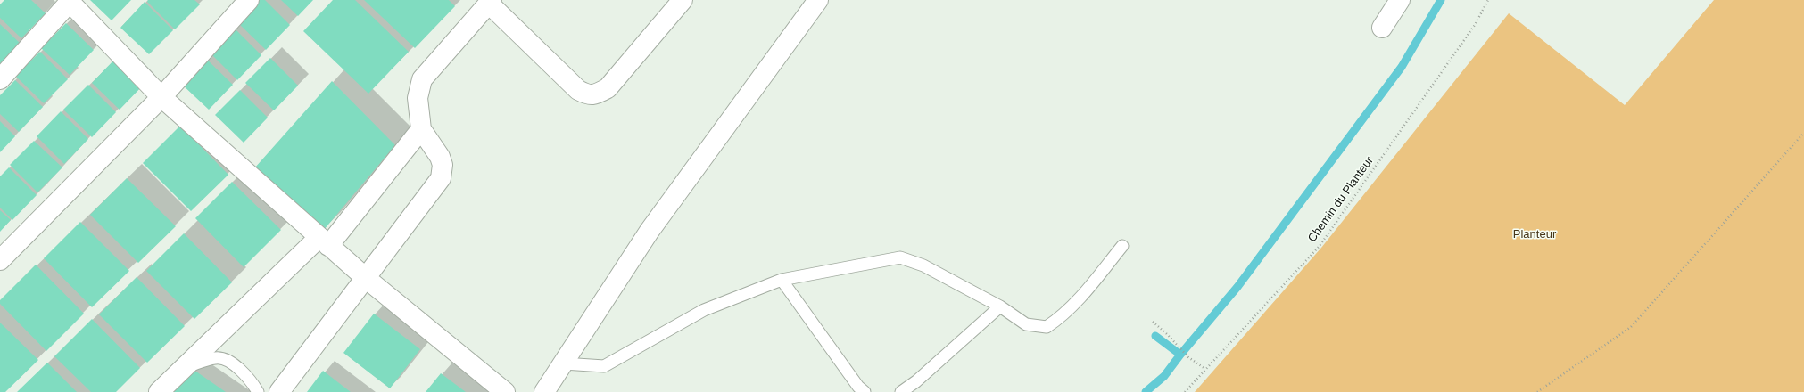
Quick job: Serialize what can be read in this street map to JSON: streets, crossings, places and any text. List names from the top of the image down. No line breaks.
{"streets":{"path":["Chemin du Planteur"]},"parks":["Planteur"]}
